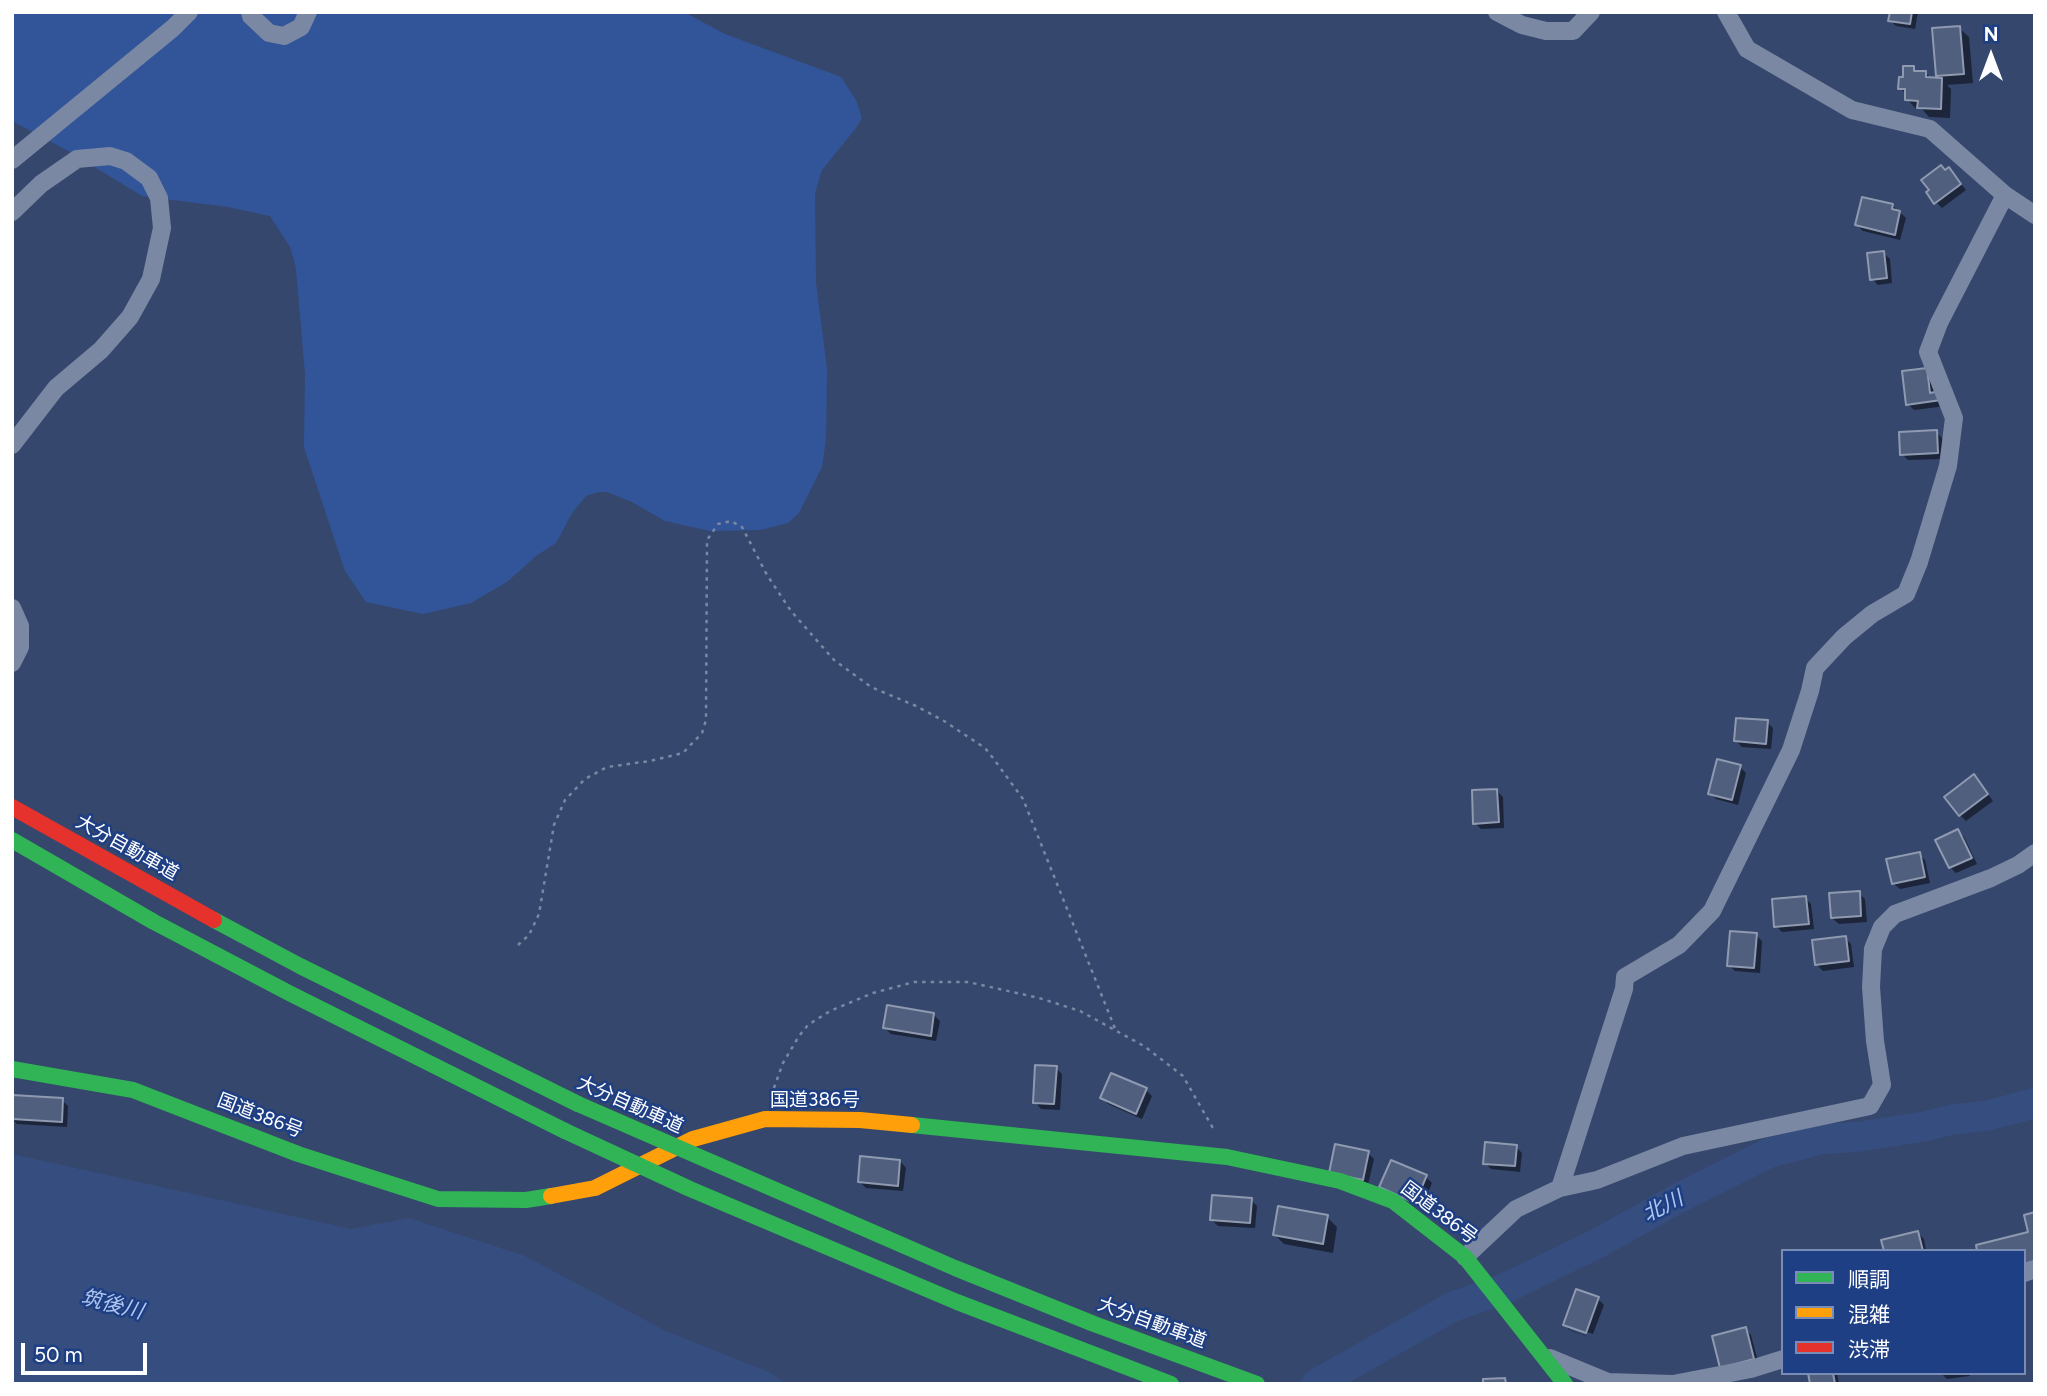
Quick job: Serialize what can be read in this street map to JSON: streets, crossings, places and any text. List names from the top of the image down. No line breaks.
{"streets":{"highway":["大分自動車道","国道386号"]},"water":["北川","筑後川"],"legend":["順調","混雑","渋滞"],"scale_bar":"50 m","north":"top"}
